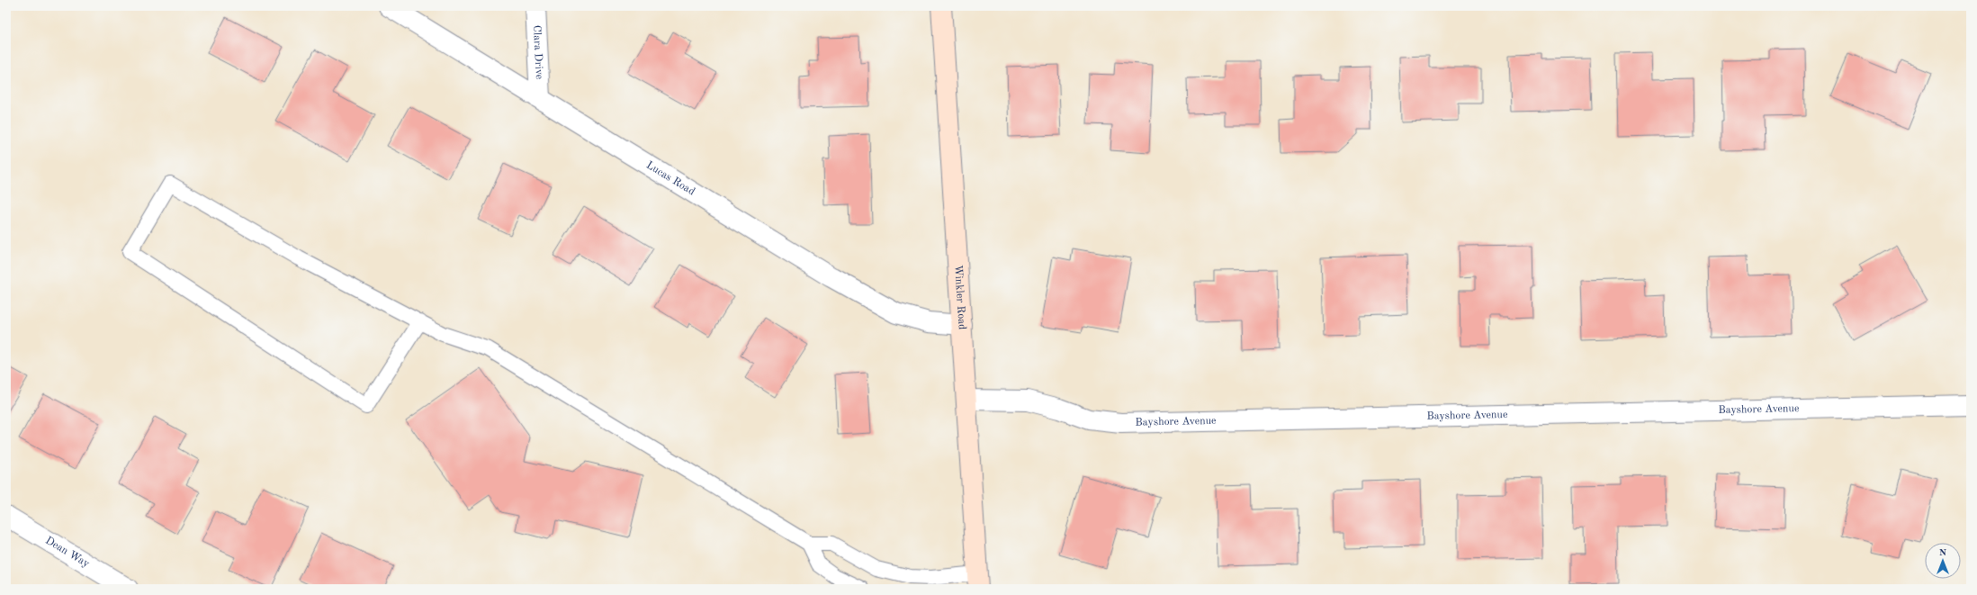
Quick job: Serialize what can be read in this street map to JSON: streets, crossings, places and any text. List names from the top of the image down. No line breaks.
{"streets":{"street":["Clara Drive","Lucas Road","Winkler Road","Bayshore Avenue","Dean Way"]},"crossings":[["Clara Drive","Lucas Road"],["Lucas Road","Winkler Road"],["Winkler Road","Bayshore Avenue"]],"north":"top"}
